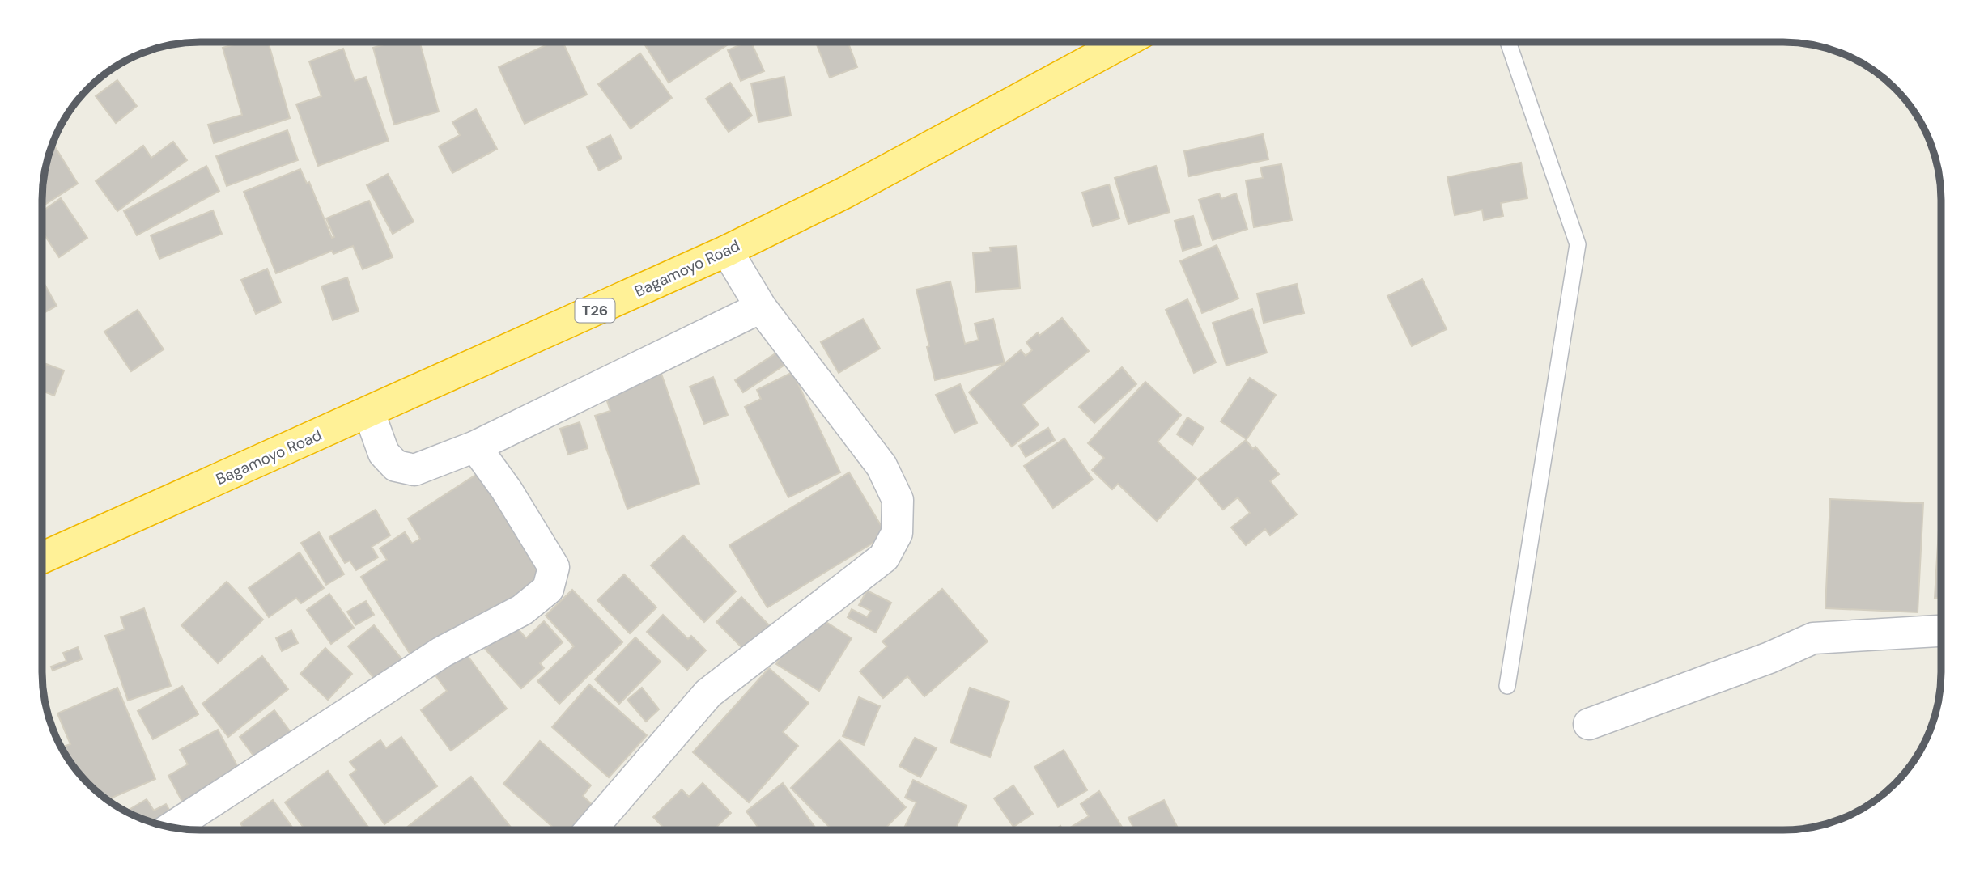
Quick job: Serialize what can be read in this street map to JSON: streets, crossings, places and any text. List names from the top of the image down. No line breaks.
{"streets":{"highway":["Bagamoyo Road","T26"]}}
